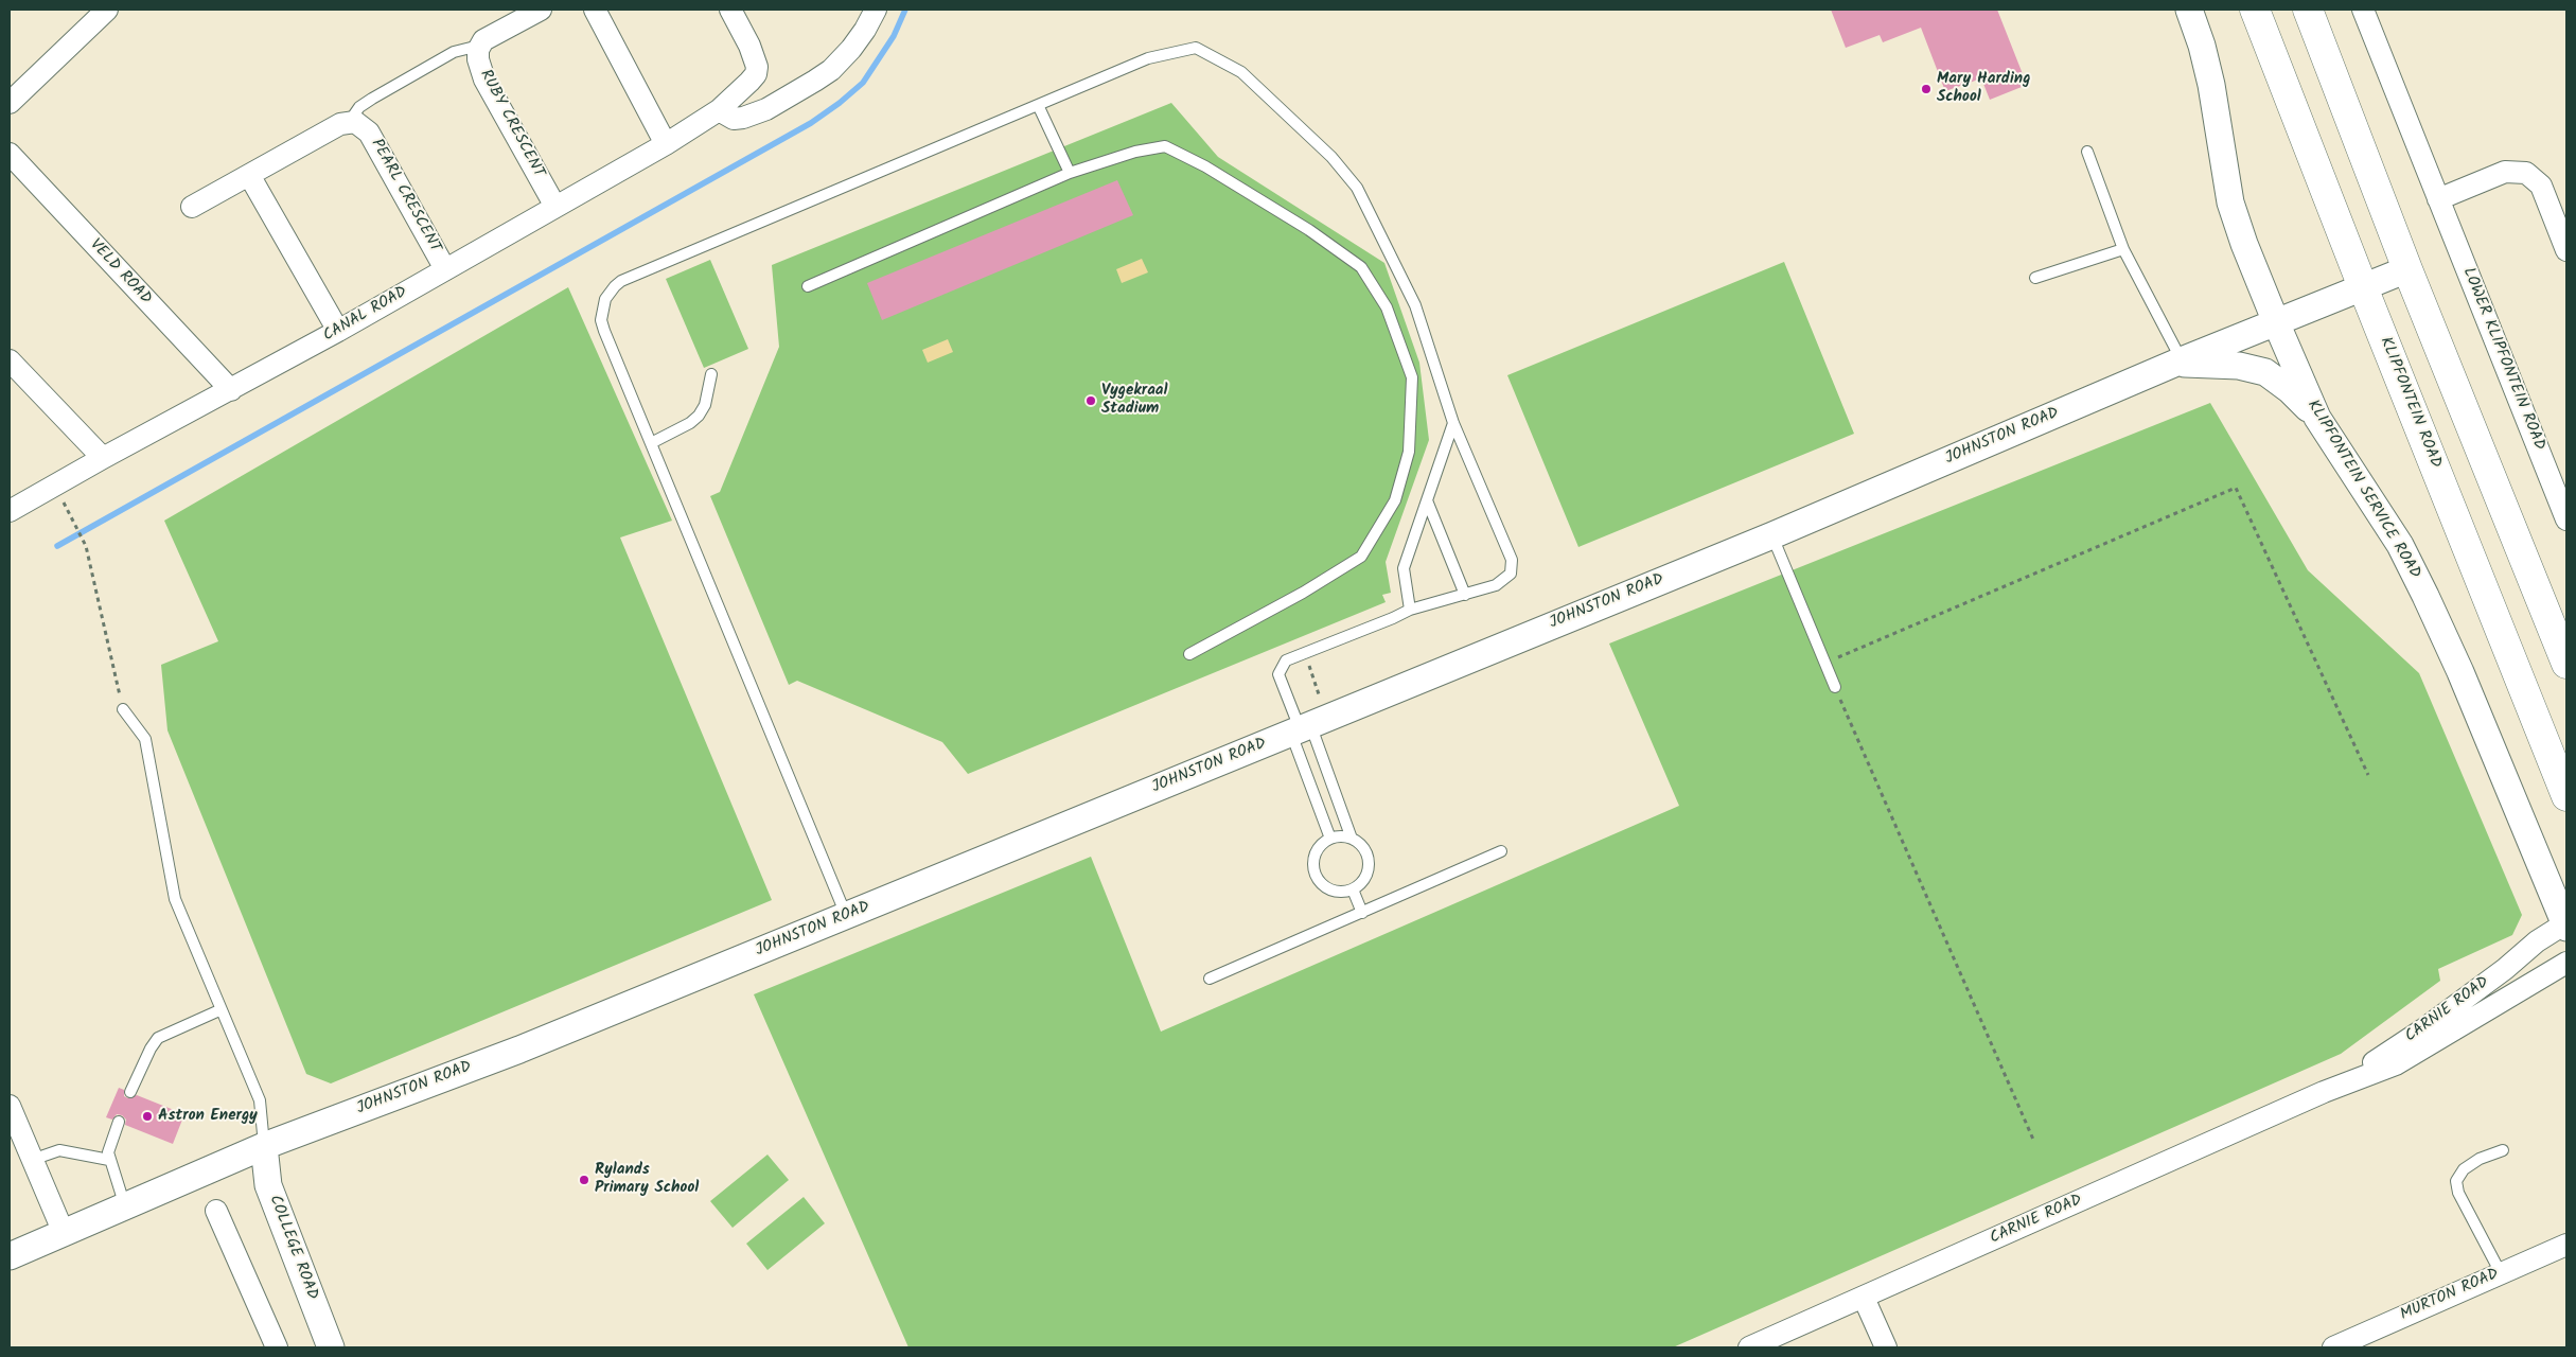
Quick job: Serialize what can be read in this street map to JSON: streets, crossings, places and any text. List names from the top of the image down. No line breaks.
{"streets":{"main road":["KLIPFONTEIN ROAD"],"street":["RUBY CRESCENT","PEARL CRESCENT","VELD ROAD","CANAL ROAD","LOWER KLIPFONTEIN ROAD","JOHNSTON ROAD","KLIPFONTEIN SERVICE ROAD","CARNIE ROAD","COLLEGE ROAD","MURTON ROAD"]},"crossings":[["RUBY CRESCENT","CANAL ROAD"],["PEARL CRESCENT","CANAL ROAD"],["VELD ROAD","CANAL ROAD"],["KLIPFONTEIN ROAD","JOHNSTON ROAD"],["JOHNSTON ROAD","KLIPFONTEIN SERVICE ROAD"],["JOHNSTON ROAD","COLLEGE ROAD"],["KLIPFONTEIN SERVICE ROAD","CARNIE ROAD"]],"places":["Mary Harding School","Vygekraal Stadium","Astron Energy","Rylands Primary School"]}
